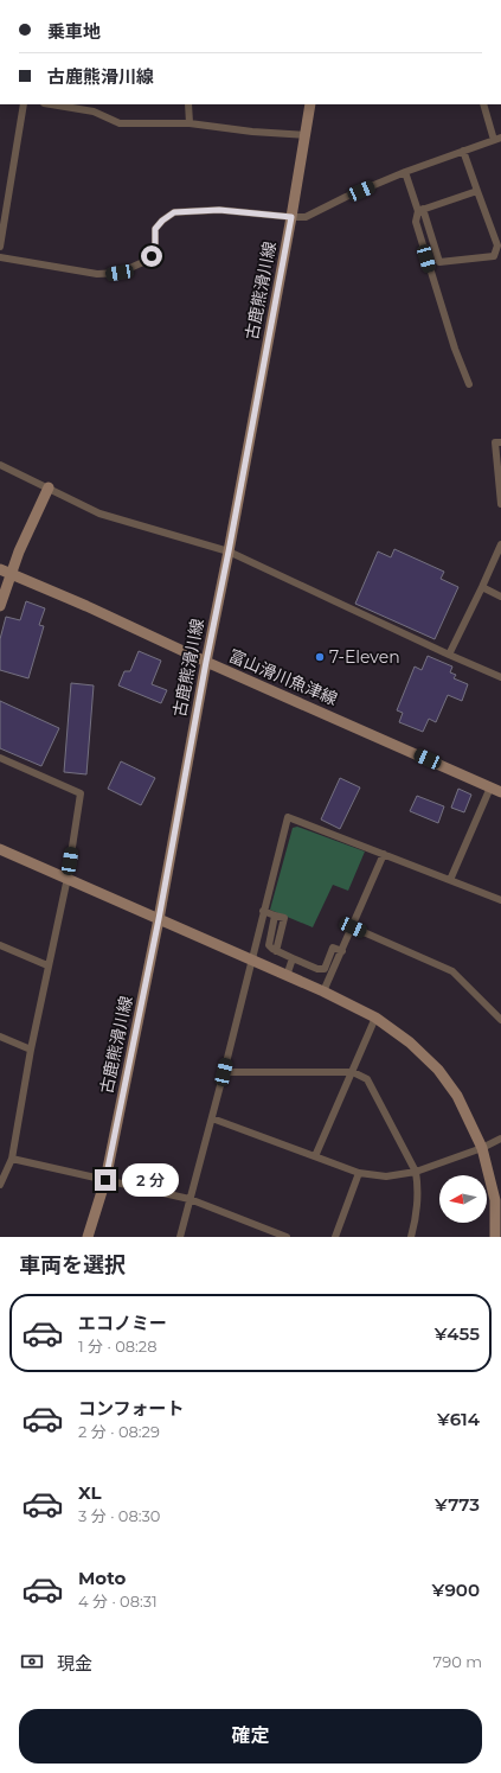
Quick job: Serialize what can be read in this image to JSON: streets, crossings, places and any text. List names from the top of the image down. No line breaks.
{"streets":{"main road":["古鹿熊滑川線","富山滑川魚津線"]},"crossings":[["古鹿熊滑川線","富山滑川魚津線"]],"places":["7-Eleven"],"north":"left","page":{"banner":["乗車地","古鹿熊滑川線"],"bubble":"2 分","heading":"車両を選択","list":[{"name":"エコノミー","note":"1 分 · 08:28","value":"¥455"},{"name":"コンフォート","note":"2 分 · 08:29","value":"¥614"},{"name":"XL","note":"3 分 · 08:30","value":"¥773"},{"name":"Moto","note":"4 分 · 08:31","value":"¥900"}],"pay":["現金","790 m"],"buttons":"確定"}}
